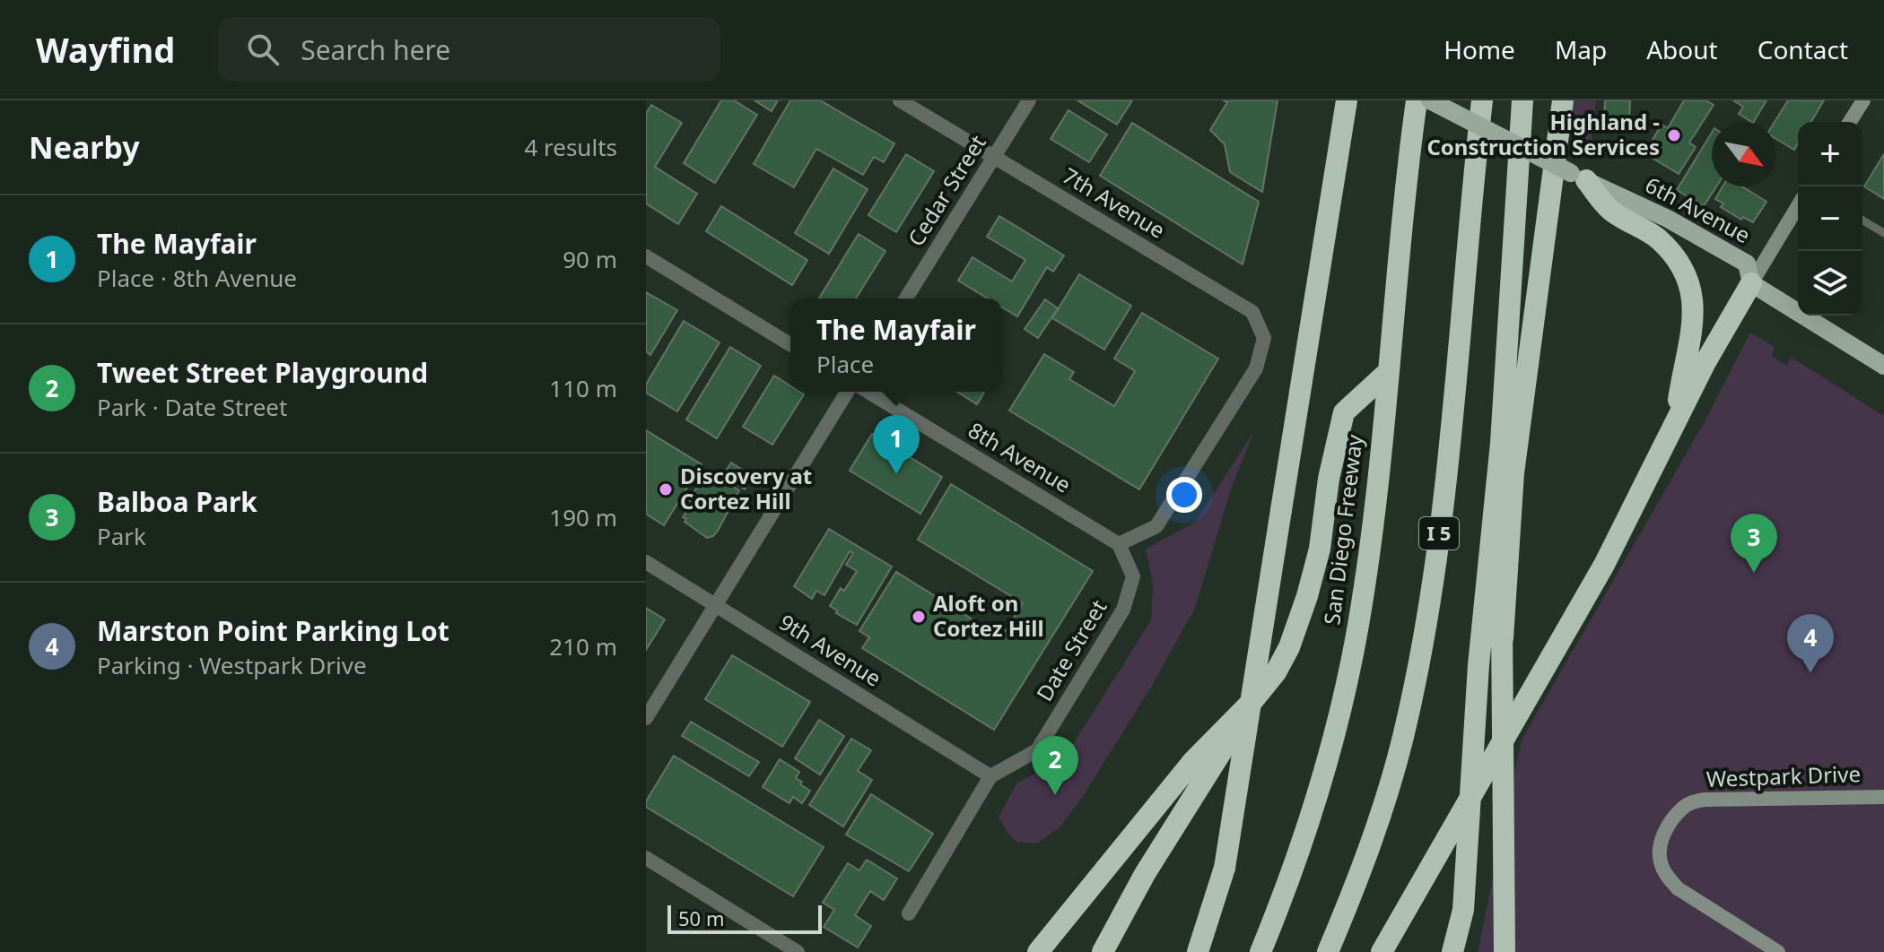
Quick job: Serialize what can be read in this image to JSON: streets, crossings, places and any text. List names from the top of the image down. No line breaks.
{"streets":{"highway":["San Diego Freeway","I 5"],"main road":["6th Avenue"],"street":["Cedar Street","7th Avenue","8th Avenue","9th Avenue","Date Street","Westpark Drive"]},"crossings":[["Cedar Street","7th Avenue"],["7th Avenue","8th Avenue"],["7th Avenue","Date Street"],["8th Avenue","Date Street"],["9th Avenue","Date Street"]],"places":["Highland - Construction Services","Discovery at Cortez Hill","Aloft on Cortez Hill"],"scale_bar":"50 m","north":"bottom right","page":{"header":"Wayfind","search":"Search here","nav":["Home","Map","About","Contact"],"heading":["Nearby","4 results"],"map_buttons":["+","−"],"list":[{"mark":"1","name":"The Mayfair","note":"Place · 8th Avenue","value":"90 m"},{"mark":"2","name":"Tweet Street Playground","note":"Park · Date Street","value":"110 m"},{"mark":"3","name":"Balboa Park","note":"Park","value":"190 m"},{"mark":"4","name":"Marston Point Parking Lot","note":"Parking · Westpark Drive","value":"210 m"}],"popup":["The Mayfair","Place"],"pins":["1","3","4","2"],"scale":"50 m"}}
